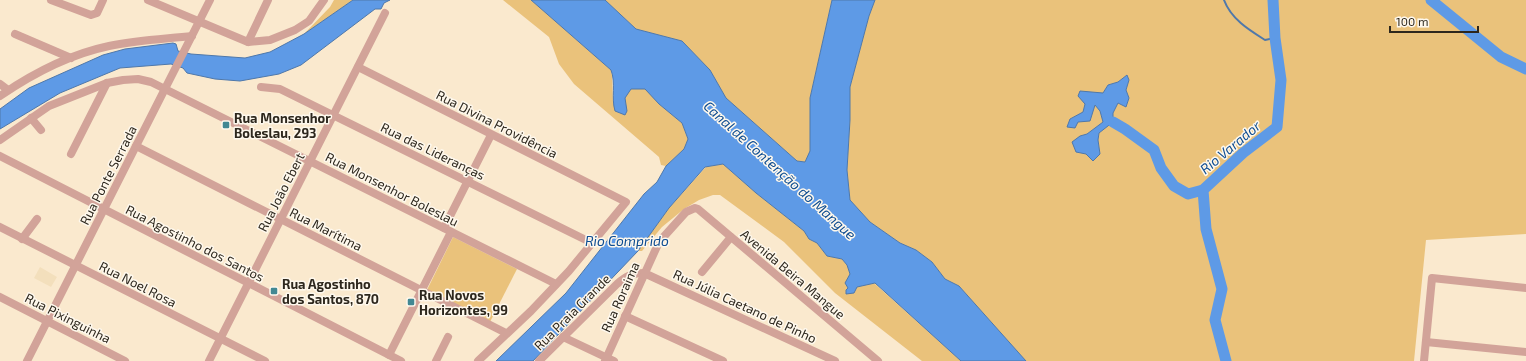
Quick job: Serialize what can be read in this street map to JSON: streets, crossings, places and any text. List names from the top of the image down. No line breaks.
{"streets":{"street":["Rua Divina Providência","Rua das Lideranças","Rua Ponte Serrada","Rua Monsenhor Boleslau","Rua João Ebert","Rua Marítima","Rua Agostinho dos Santos","Avenida Beira Mangue","Rua Noel Rosa","Rua Roraima","Rua Júlia Caetano de Pinho","Rua Praia Grande","Rua Pixinguinha"]},"crossings":[["Rua Divina Providência","Rua das Lideranças"],["Rua Divina Providência","Rua João Ebert"],["Rua das Lideranças","Rua João Ebert"],["Rua Ponte Serrada","Rua Monsenhor Boleslau"],["Rua Ponte Serrada","Rua Marítima"],["Rua Ponte Serrada","Rua Agostinho dos Santos"],["Rua Ponte Serrada","Rua Noel Rosa"],["Rua Ponte Serrada","Rua Pixinguinha"],["Rua Monsenhor Boleslau","Rua João Ebert"],["Rua João Ebert","Rua Marítima"],["Rua João Ebert","Rua Agostinho dos Santos"],["Rua João Ebert","Rua Noel Rosa"],["Avenida Beira Mangue","Rua Roraima"],["Rua Roraima","Rua Júlia Caetano de Pinho"],["Rua Roraima","Rua Praia Grande"],["Rua Júlia Caetano de Pinho","Rua Praia Grande"]],"water":["Rio Varador","Canal de Contenção do Mangue","Rio Comprido"],"places":{"transit":["Rua Monsenhor Boleslau, 293","Rua Agostinho dos Santos, 870","Rua Novos Horizontes, 99"]},"scale_bar":"100 m"}
